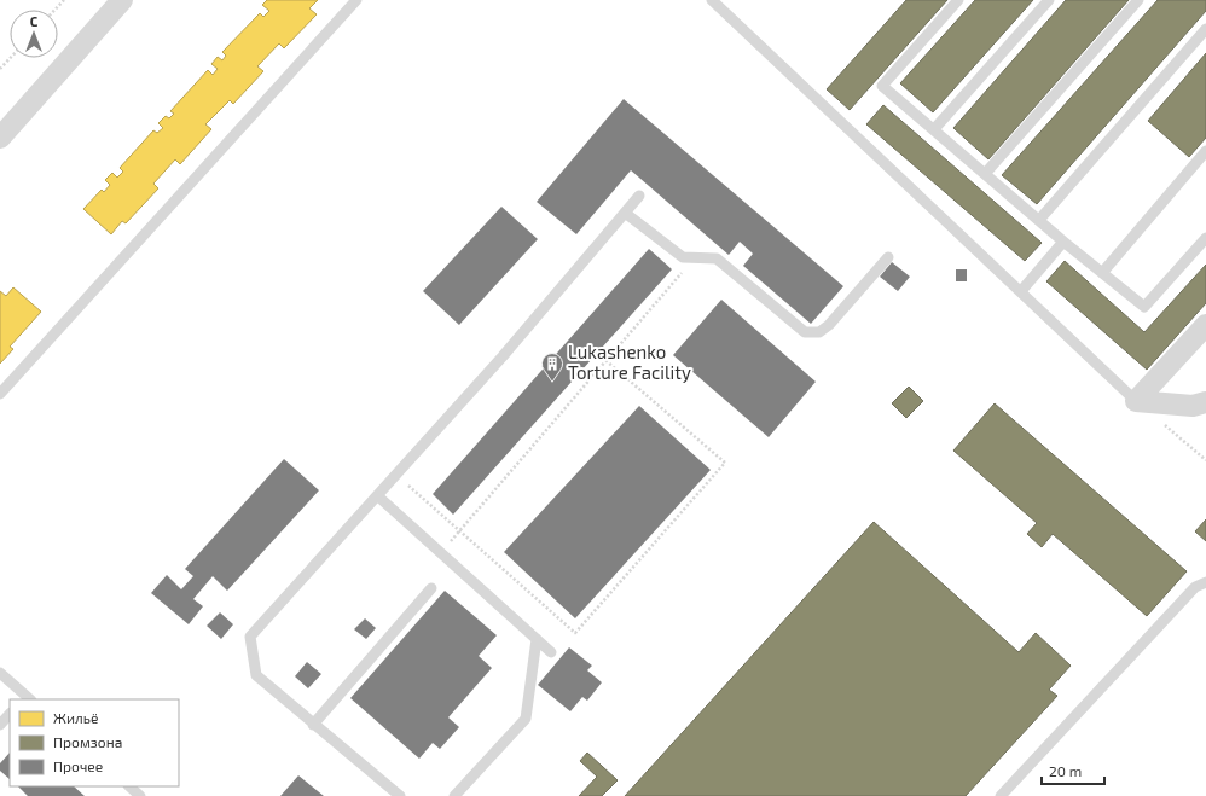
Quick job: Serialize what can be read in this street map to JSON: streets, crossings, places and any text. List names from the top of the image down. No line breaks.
{"places":{"building":["Lukashenko Torture Facility"]},"legend":["Жильё","Промзона","Прочее"],"scale_bar":"20 m","north":"top"}
